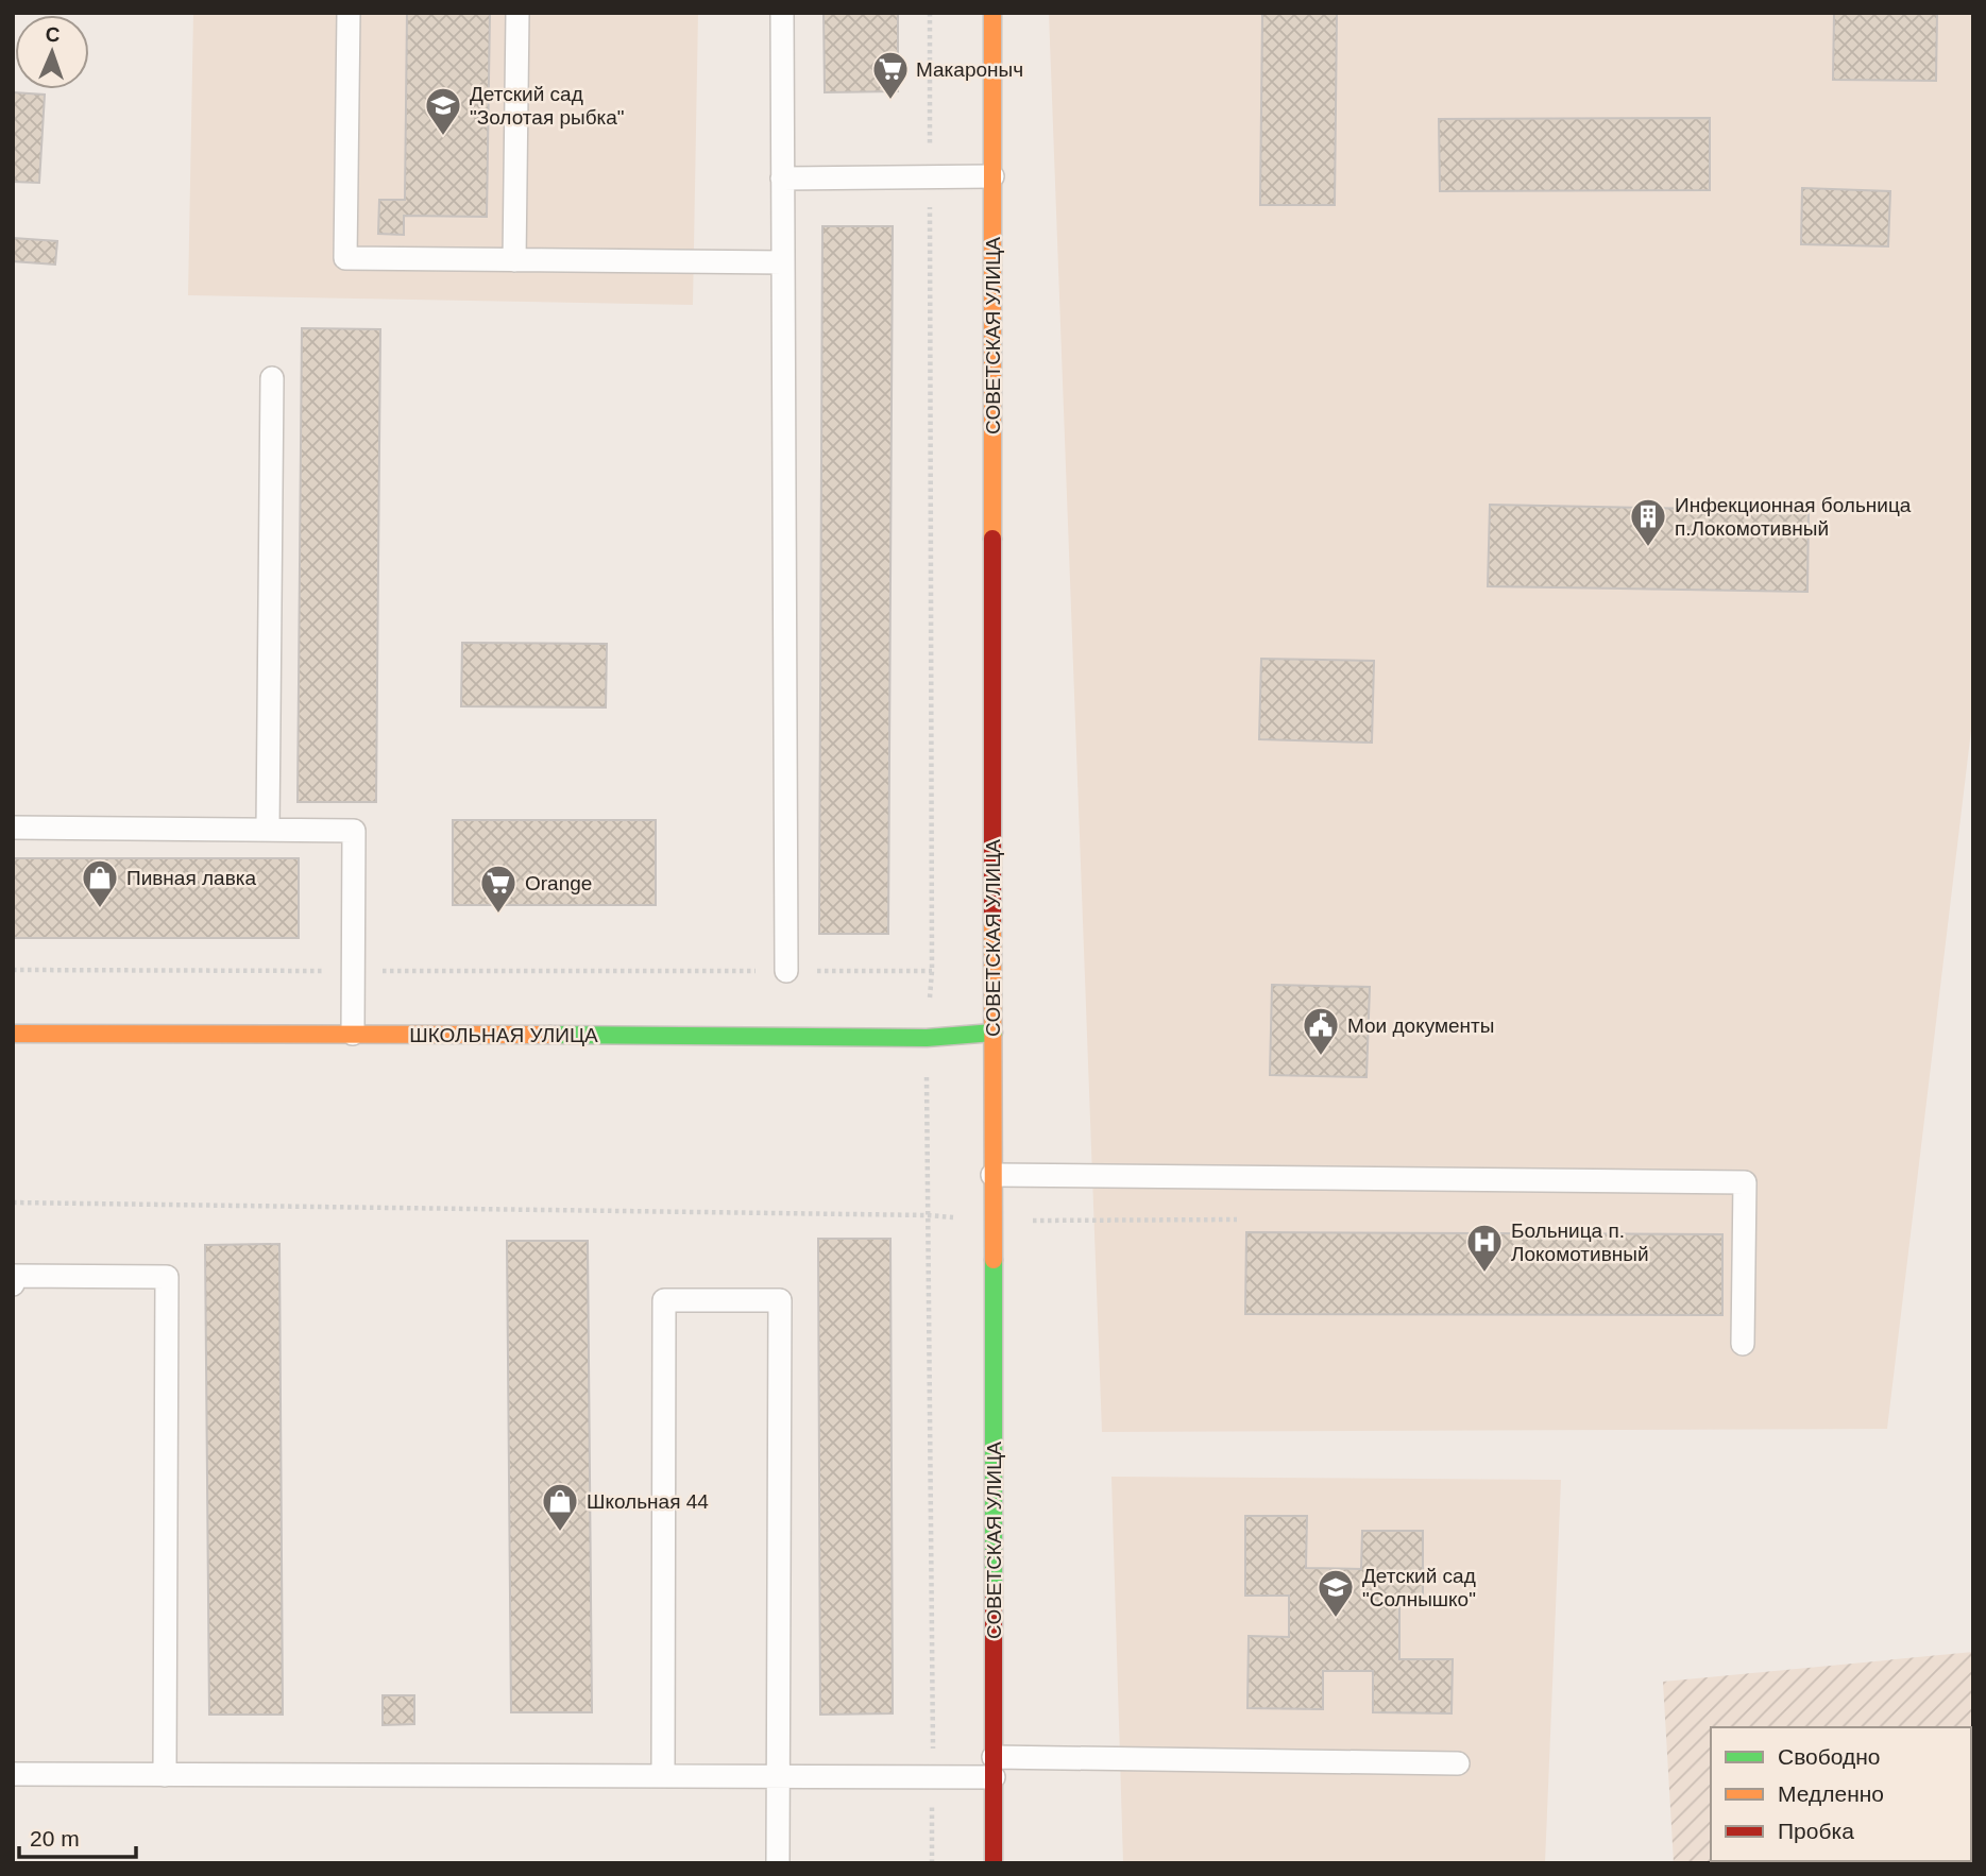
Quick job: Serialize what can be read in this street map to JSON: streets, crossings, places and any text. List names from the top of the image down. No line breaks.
{"streets":{"street":["СОВЕТСКАЯ УЛИЦА","ШКОЛЬНАЯ УЛИЦА"]},"crossings":[["СОВЕТСКАЯ УЛИЦА","ШКОЛЬНАЯ УЛИЦА"]],"places":{"supermarket":["Макароныч","Orange"],"school or university":["Детский сад \"Золотая рыбка\"","Детский сад \"Солнышко\""],"building":["Инфекционная больница п.Локомотивный"],"shop":["Пивная лавка","Школьная 44"],"public building":["Мои документы"],"hospital":["Больница п. Локомотивный"]},"legend":["Свободно","Медленно","Пробка"],"scale_bar":"20 m","north":"top"}
